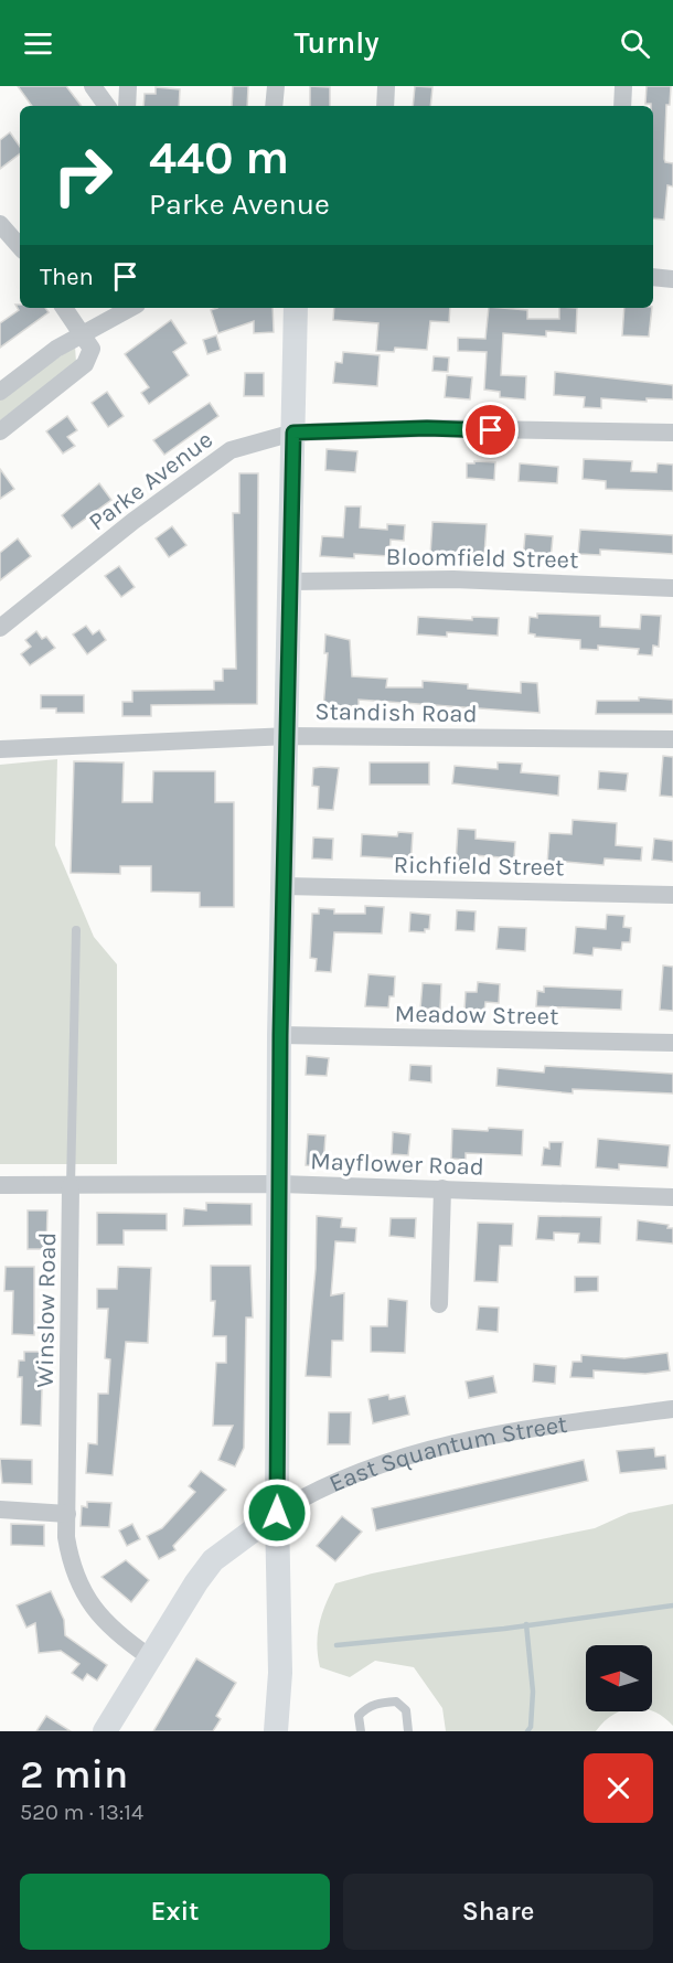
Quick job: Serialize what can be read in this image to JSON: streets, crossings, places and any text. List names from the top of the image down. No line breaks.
{"streets":{"street":["Parke Avenue","Bloomfield Street","Standish Road","Richfield Street","Meadow Street","Mayflower Road","Winslow Road","East Squantum Street"]},"crossings":[["Mayflower Road","Winslow Road"],["Winslow Road","East Squantum Street"]],"north":"left","page":{"header":"Turnly","turn":["440 m","Parke Avenue"],"then":"Then","heading":["2 min","520 m · 13:14"],"buttons":["Exit","Share"]}}
